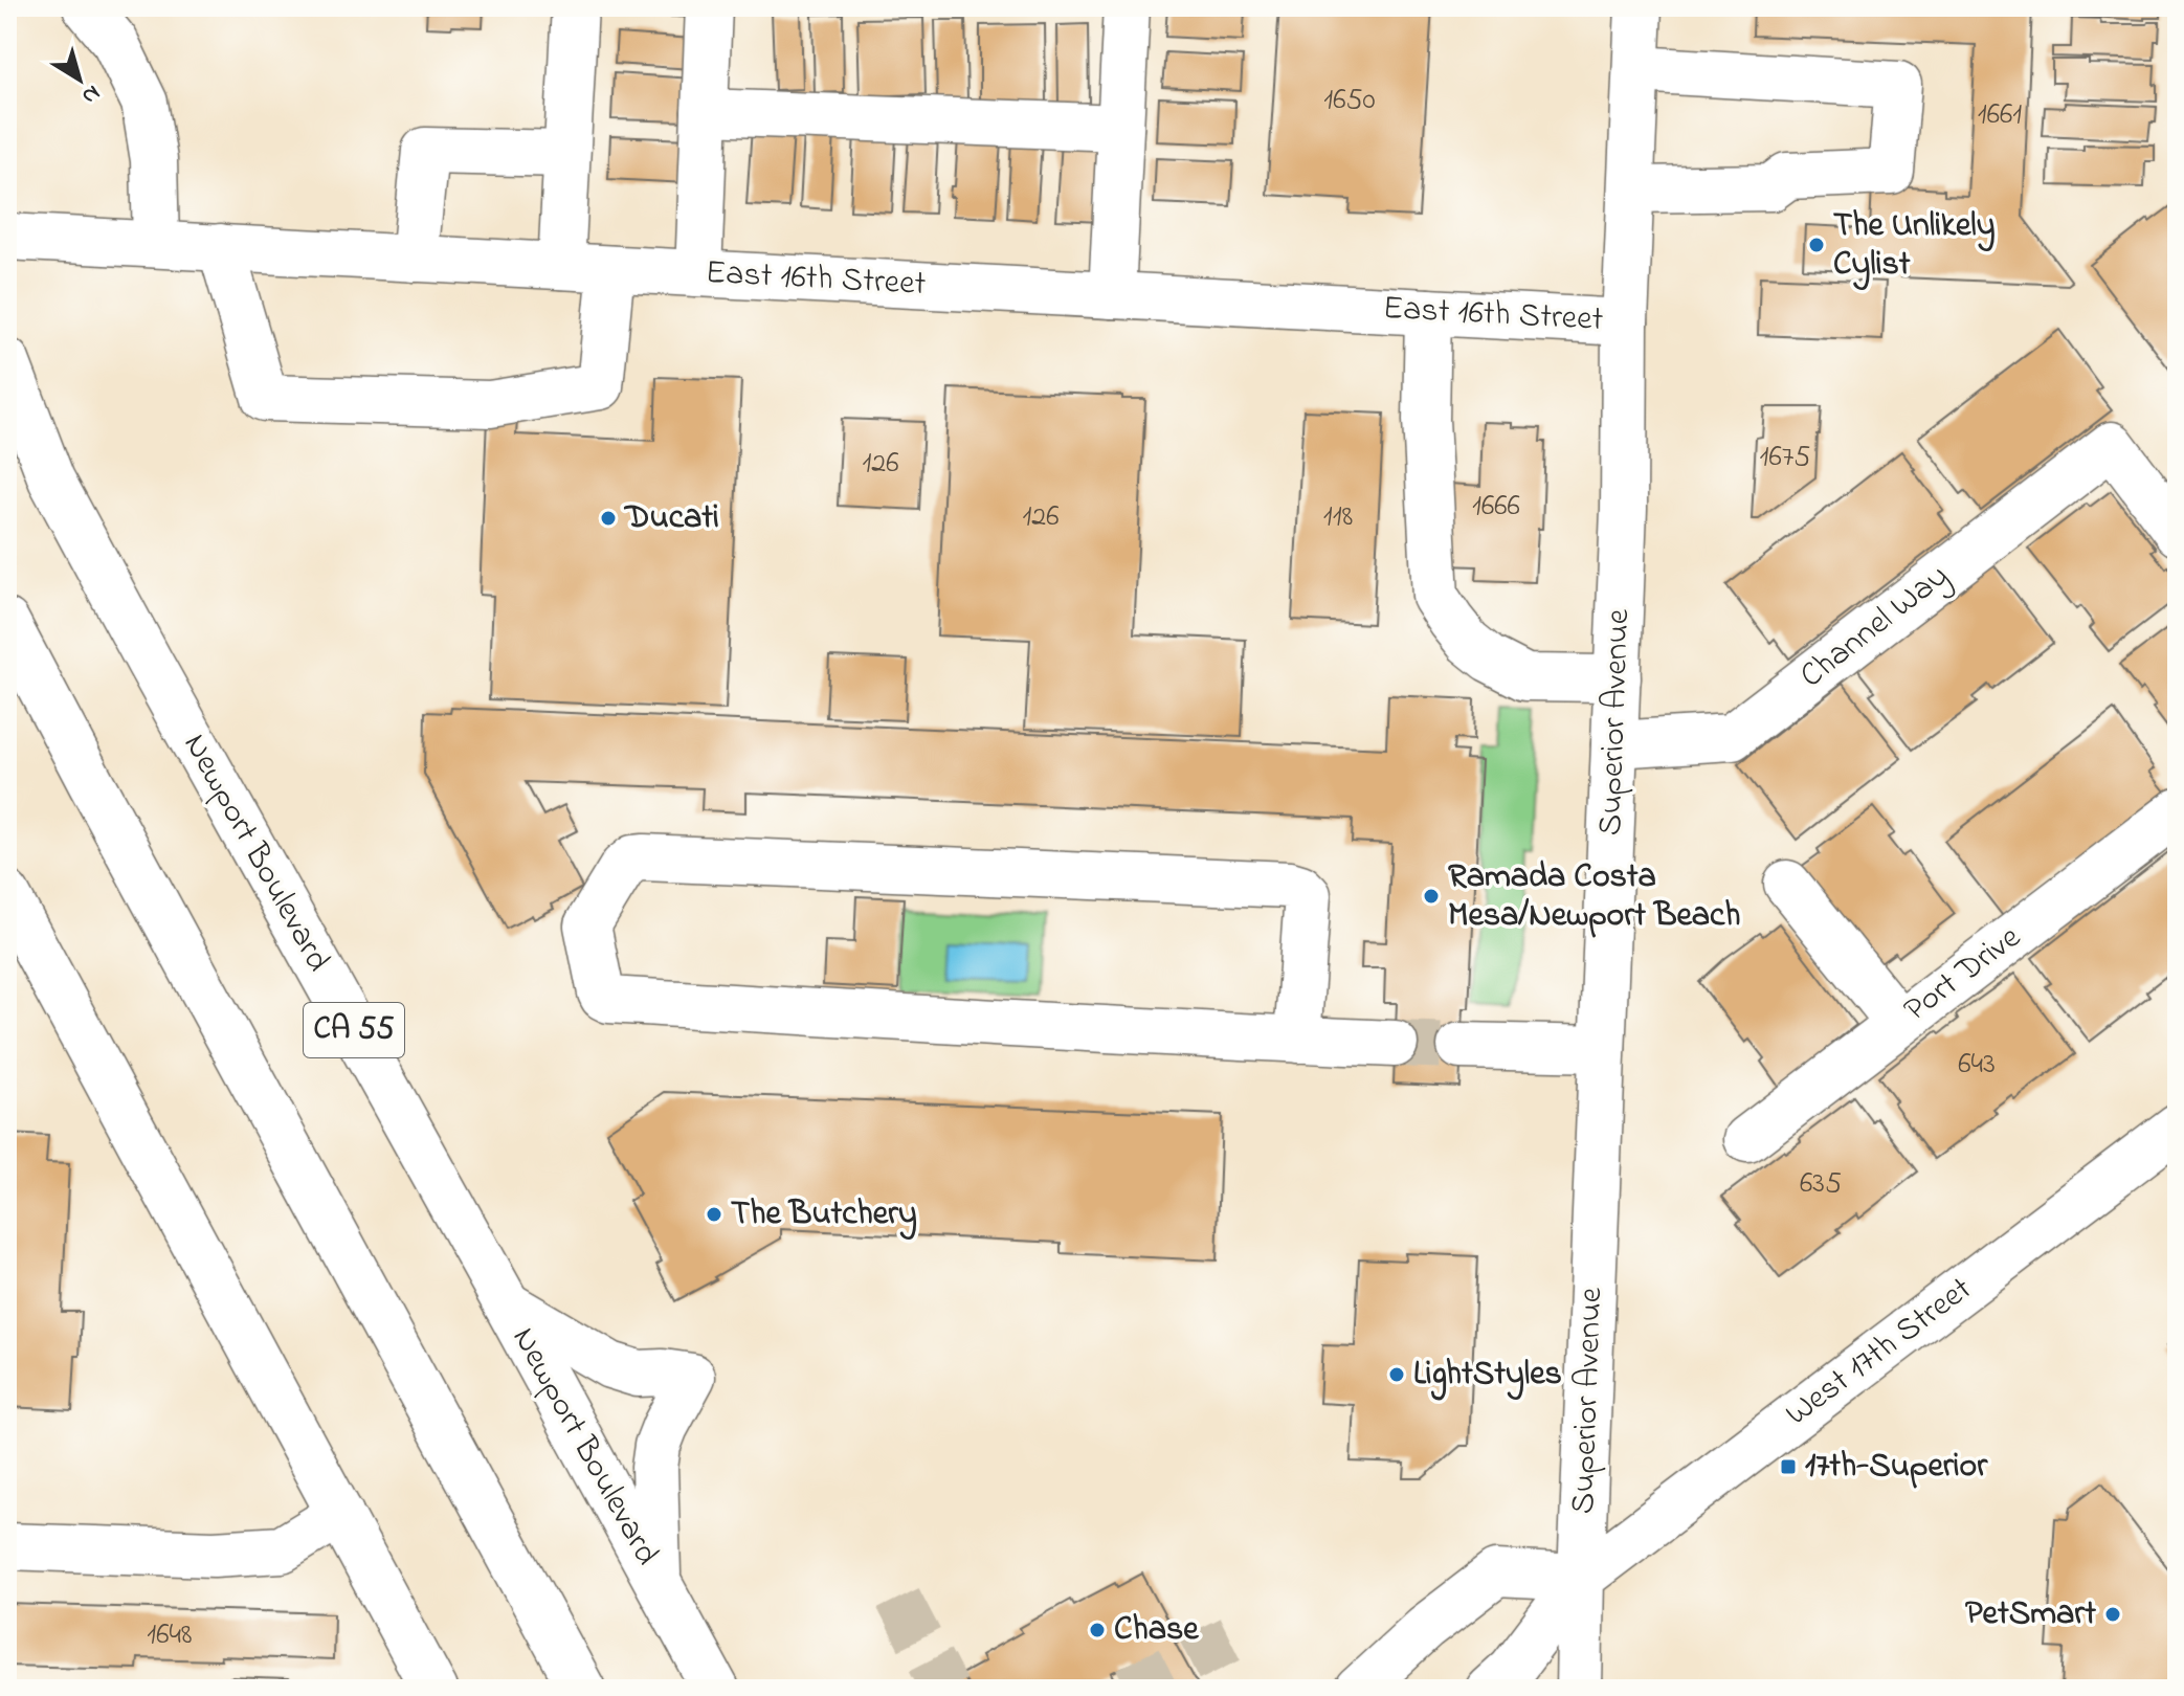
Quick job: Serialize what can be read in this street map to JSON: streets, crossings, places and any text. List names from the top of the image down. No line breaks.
{"streets":{"main road":["East 16th Street","Channel Way","Superior Avenue","Newport Boulevard","Port Drive","CA 55","West 17th Street"]},"crossings":[["East 16th Street","Superior Avenue"],["Channel Way","Superior Avenue"],["Superior Avenue","West 17th Street"]],"places":{"other":["The Unlikely Cylist","Ducati","Ramada Costa Mesa/Newport Beach","The Butchery","LightStyles","PetSmart","Chase"],"transit":["17th-Superior"]},"house_numbers":["1650","1661","1675","126","1666","126","118","643","635","1648"],"north":"bottom right"}
